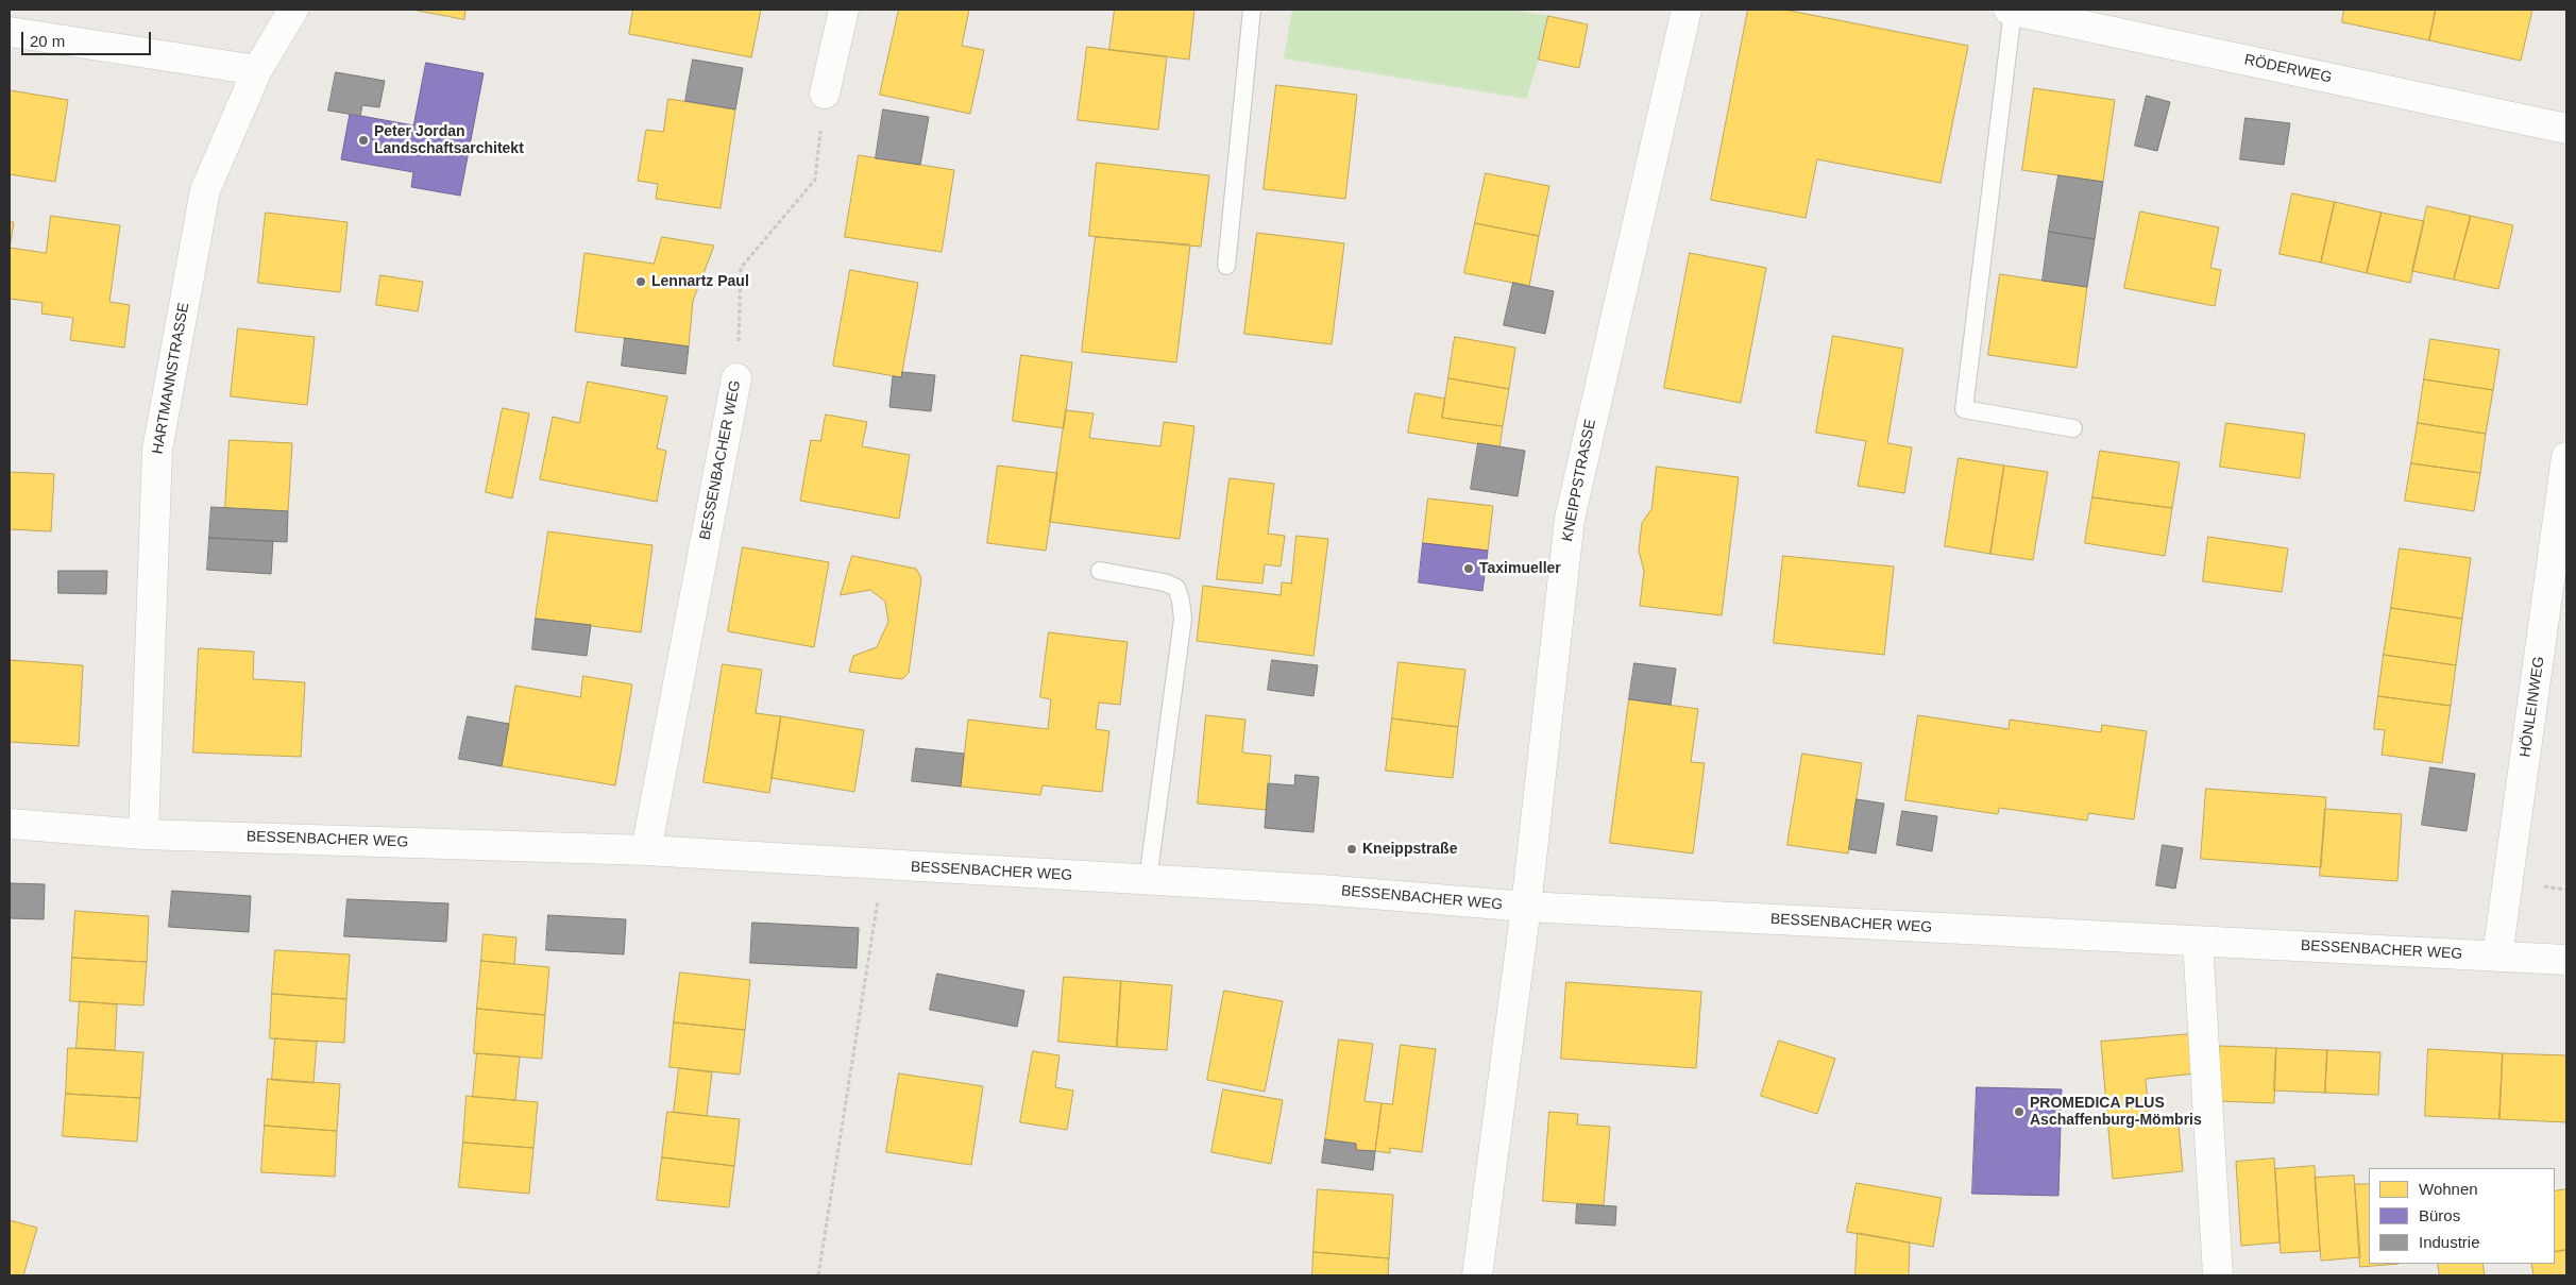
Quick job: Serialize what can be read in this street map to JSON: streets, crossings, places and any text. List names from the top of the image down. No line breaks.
{"streets":{"street":["RÖDERWEG","HARTMANNSTRASSE","BESSENBACHER WEG","KNEIPPSTRASSE","HÖNLEINWEG"]},"crossings":[["HARTMANNSTRASSE","BESSENBACHER WEG"],["BESSENBACHER WEG","KNEIPPSTRASSE"],["BESSENBACHER WEG","HÖNLEINWEG"]],"places":["Peter Jordan Landschaftsarchitekt","Lennartz Paul","Taximueller","Kneippstraße","PROMEDICA PLUS Aschaffenburg-Mömbris"],"legend":["Wohnen","Büros","Industrie"],"scale_bar":"20 m"}
